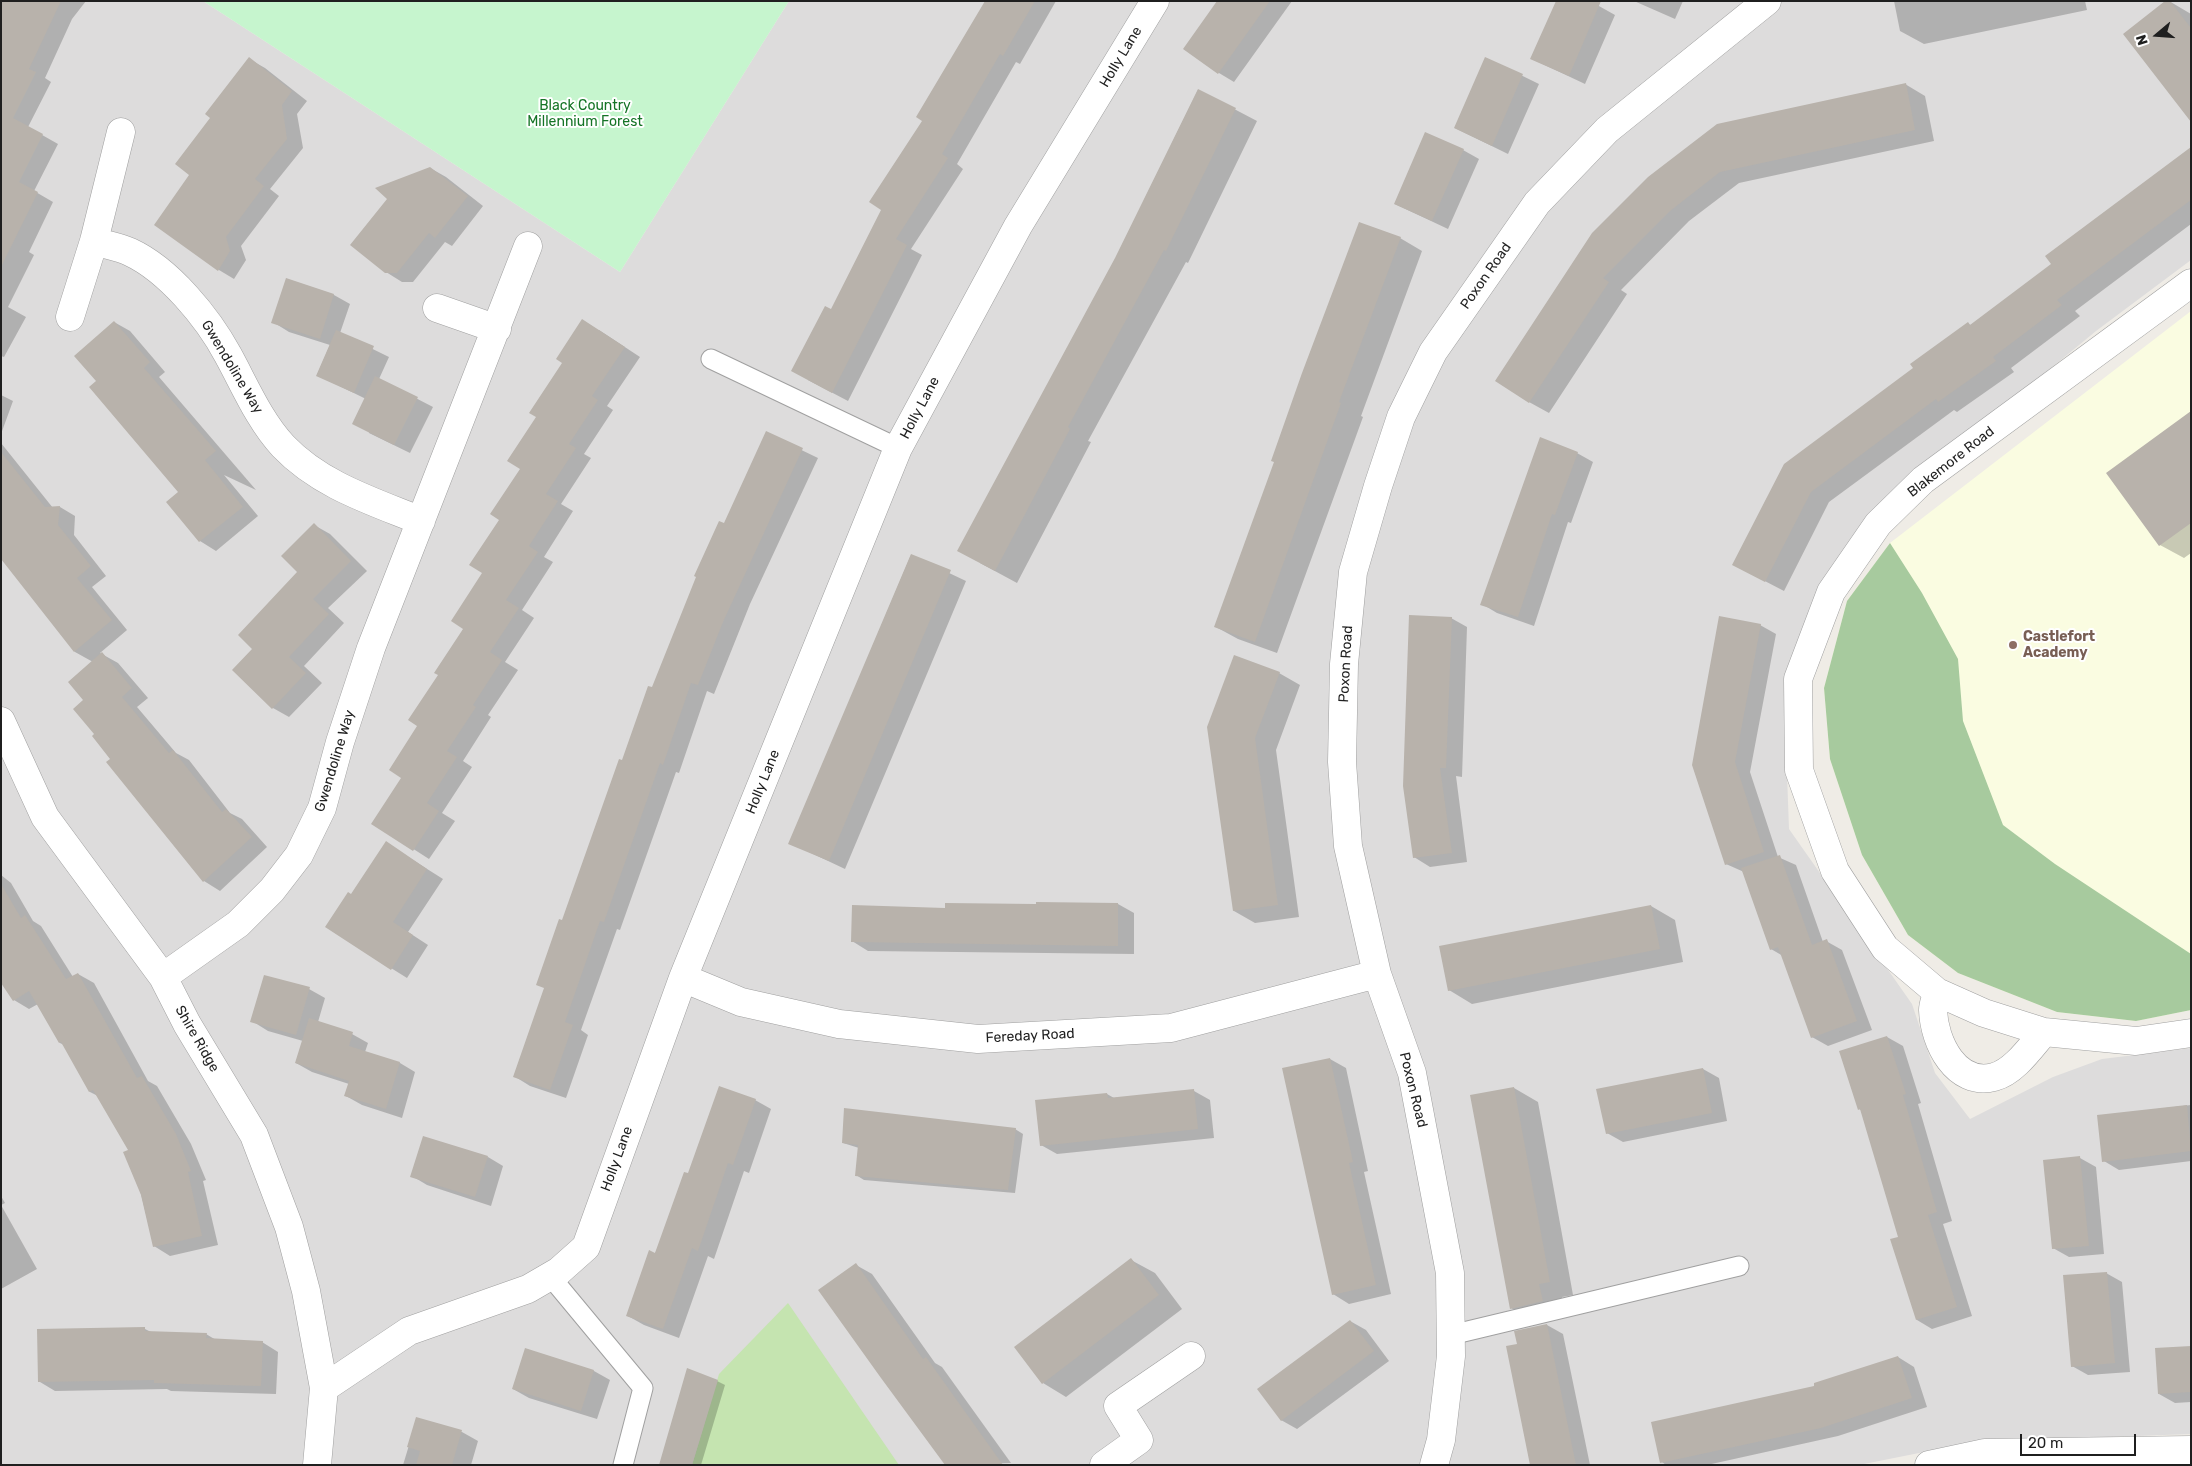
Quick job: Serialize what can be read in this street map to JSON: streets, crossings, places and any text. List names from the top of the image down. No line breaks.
{"streets":{"street":["Holly Lane","Poxon Road","Gwendoline Way","Blakemore Road","Fereday Road","Shire Ridge"]},"crossings":[["Holly Lane","Fereday Road"],["Holly Lane","Shire Ridge"],["Poxon Road","Fereday Road"],["Gwendoline Way","Shire Ridge"]],"parks":["Black Country Millennium Forest"],"places":["Castlefort Academy"],"scale_bar":"20 m","north":"left"}
